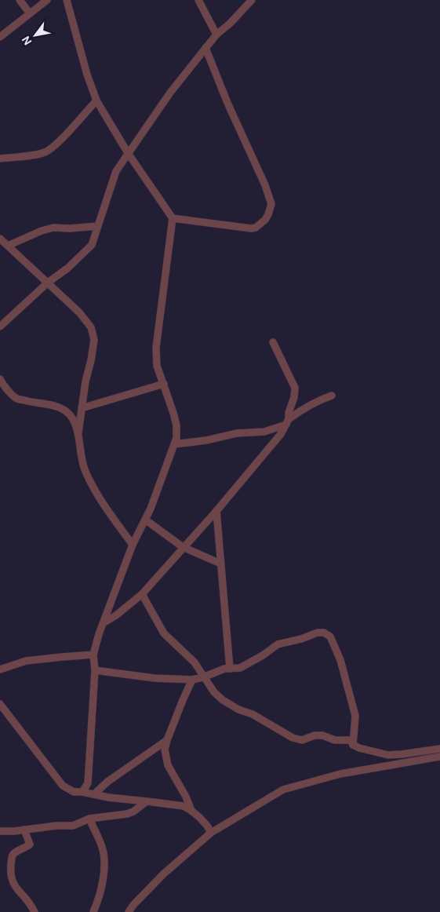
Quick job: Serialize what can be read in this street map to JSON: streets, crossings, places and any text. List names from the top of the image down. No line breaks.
{"north":"bottom left"}
